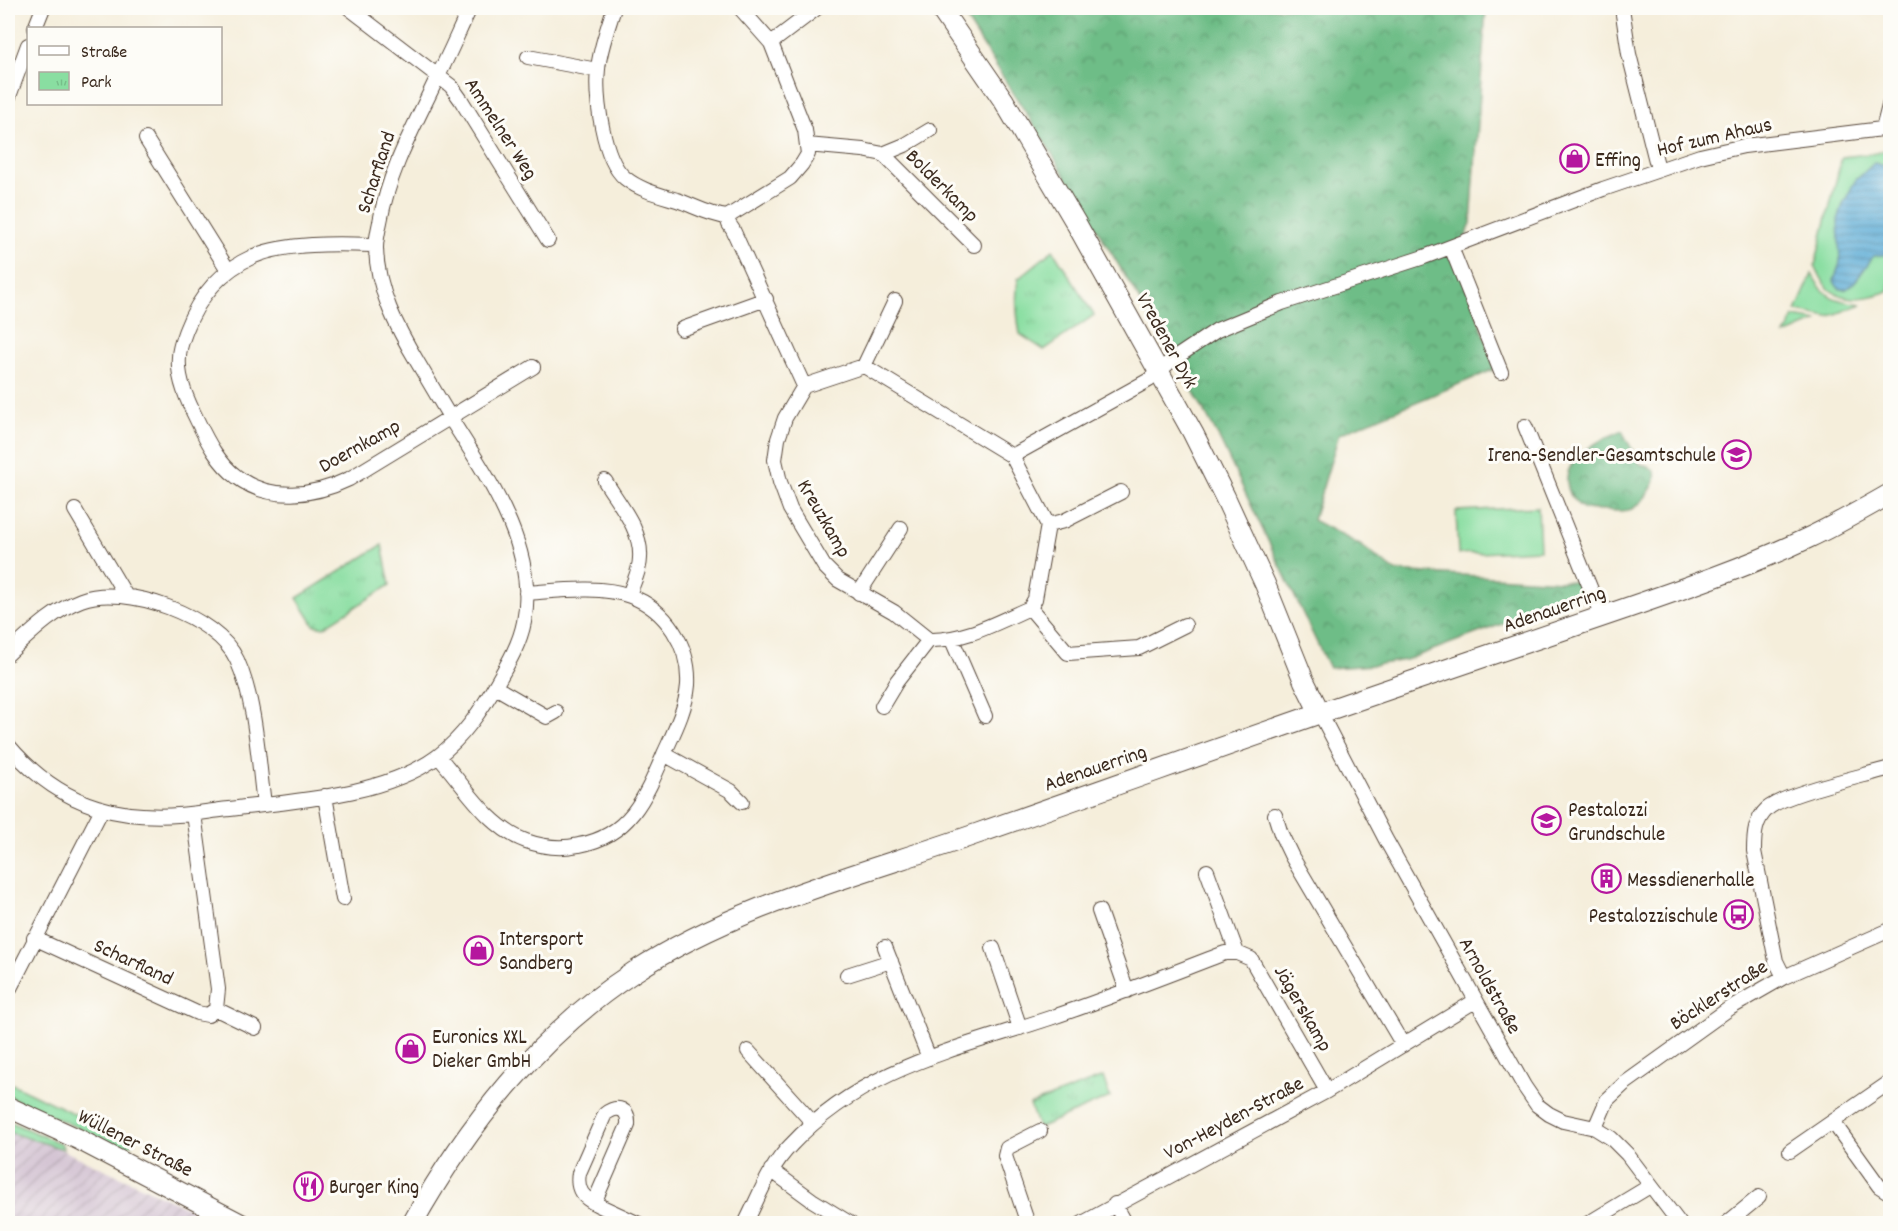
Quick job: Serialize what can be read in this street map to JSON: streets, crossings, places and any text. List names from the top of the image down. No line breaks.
{"streets":{"main road":["Vredener Dyk","Adenauerring","Wüllener Straße"],"street":["Ammelner Weg","Hof zum Ahaus","Scharfland","Bolderkamp","Doernkamp","Kreuzkamp","Arnoldstraße","Böcklerstraße","Jägerskamp","Von-Heyden-Straße"]},"crossings":[["Ammelner Weg","Scharfland"],["Hof zum Ahaus","Vredener Dyk"],["Scharfland","Doernkamp"],["Vredener Dyk","Adenauerring"],["Vredener Dyk","Arnoldstraße"],["Adenauerring","Arnoldstraße"],["Arnoldstraße","Böcklerstraße"],["Arnoldstraße","Von-Heyden-Straße"],["Jägerskamp","Von-Heyden-Straße"]],"places":{"shop":["Effing","Intersport Sandberg","Euronics XXL Dieker GmbH"],"school or university":["Irena-Sendler-Gesamtschule","Pestalozzi Grundschule"],"building":["Messdienerhalle"],"bus stop":["Pestalozzischule"],"restaurant":["Burger King"]},"legend":["Straße","Park"]}
